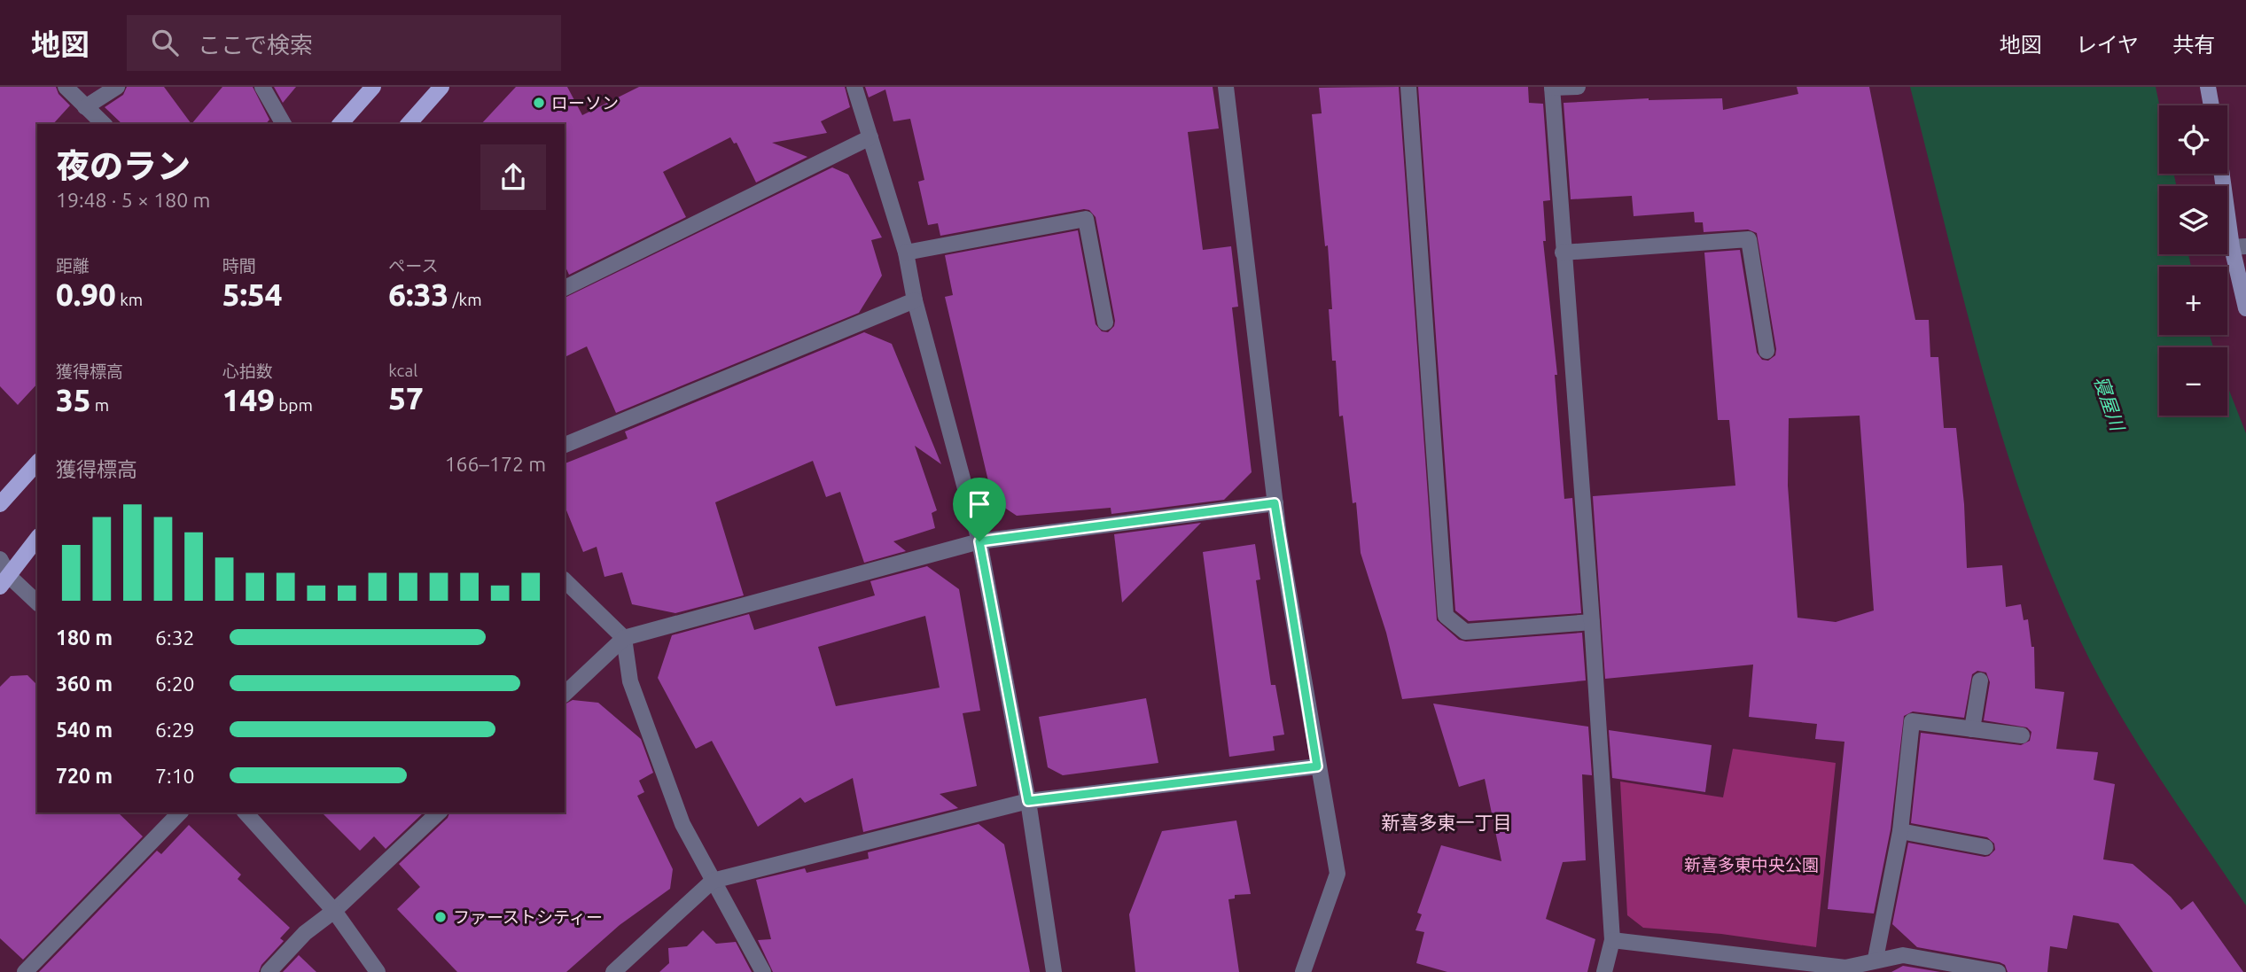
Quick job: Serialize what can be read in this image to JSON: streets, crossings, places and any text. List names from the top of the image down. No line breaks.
{"districts":["新喜多東一丁目"],"water":["寝屋川"],"parks":["新喜多東中央公園"],"places":["ローソン","ファーストシティー"],"page":{"header":"地図","search":"ここで検索","nav":["地図","レイヤ","共有"],"map_buttons":["+","−"],"heading":["夜のラン","19:48 · 5 × 180 m"],"stats":[["距離","0.90 km"],["時間","5:54"],["ペース","6:33 /km"],["獲得標高","35 m"],["心拍数","149 bpm"],["kcal","57"]],"chart":["獲得標高","166–172 m"],"list":[{"name":"180 m","note":"6:32"},{"name":"360 m","note":"6:20"},{"name":"540 m","note":"6:29"},{"name":"720 m","note":"7:10"}]}}
